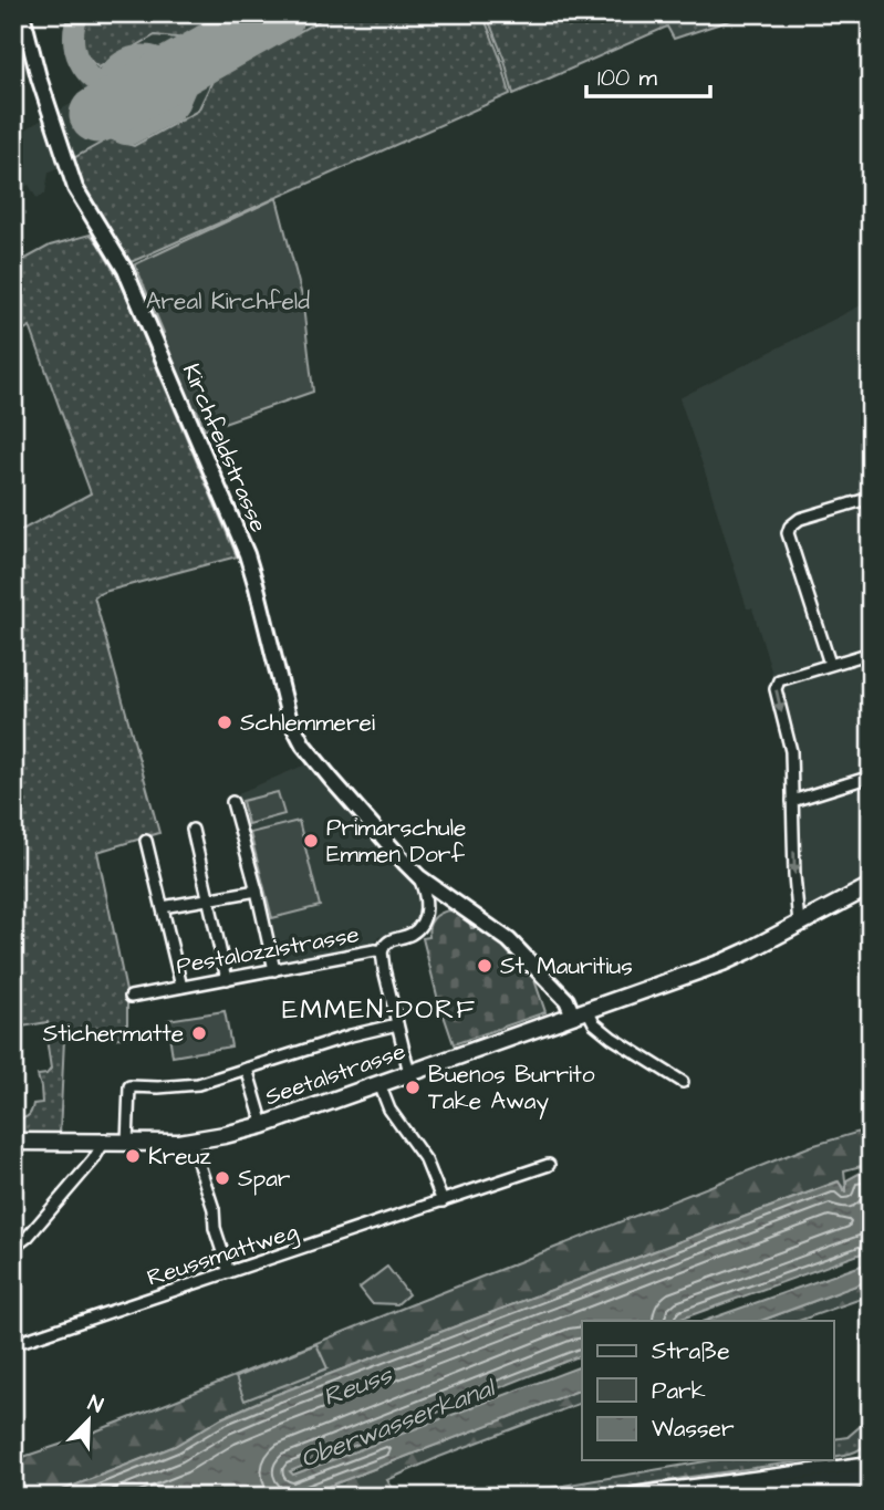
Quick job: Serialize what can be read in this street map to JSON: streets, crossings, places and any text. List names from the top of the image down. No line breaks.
{"streets":{"main road":["Seetalstrasse"],"street":["Kirchfeldstrasse","Pestalozzistrasse","Reussmattweg"]},"crossings":[["Kirchfeldstrasse","Seetalstrasse"],["Pestalozzistrasse","Seetalstrasse"]],"districts":["EMMEN-DORF"],"water":["Reuss","Oberwasserkanal"],"parks":["Areal Kirchfeld"],"places":["Schlemmerei","Primarschule Emmen Dorf","St. Mauritius","Stichermatte","Buenos Burrito Take Away","Kreuz","Spar"],"legend":["Straße","Park","Wasser"],"scale_bar":"100 m","north":"top right"}
